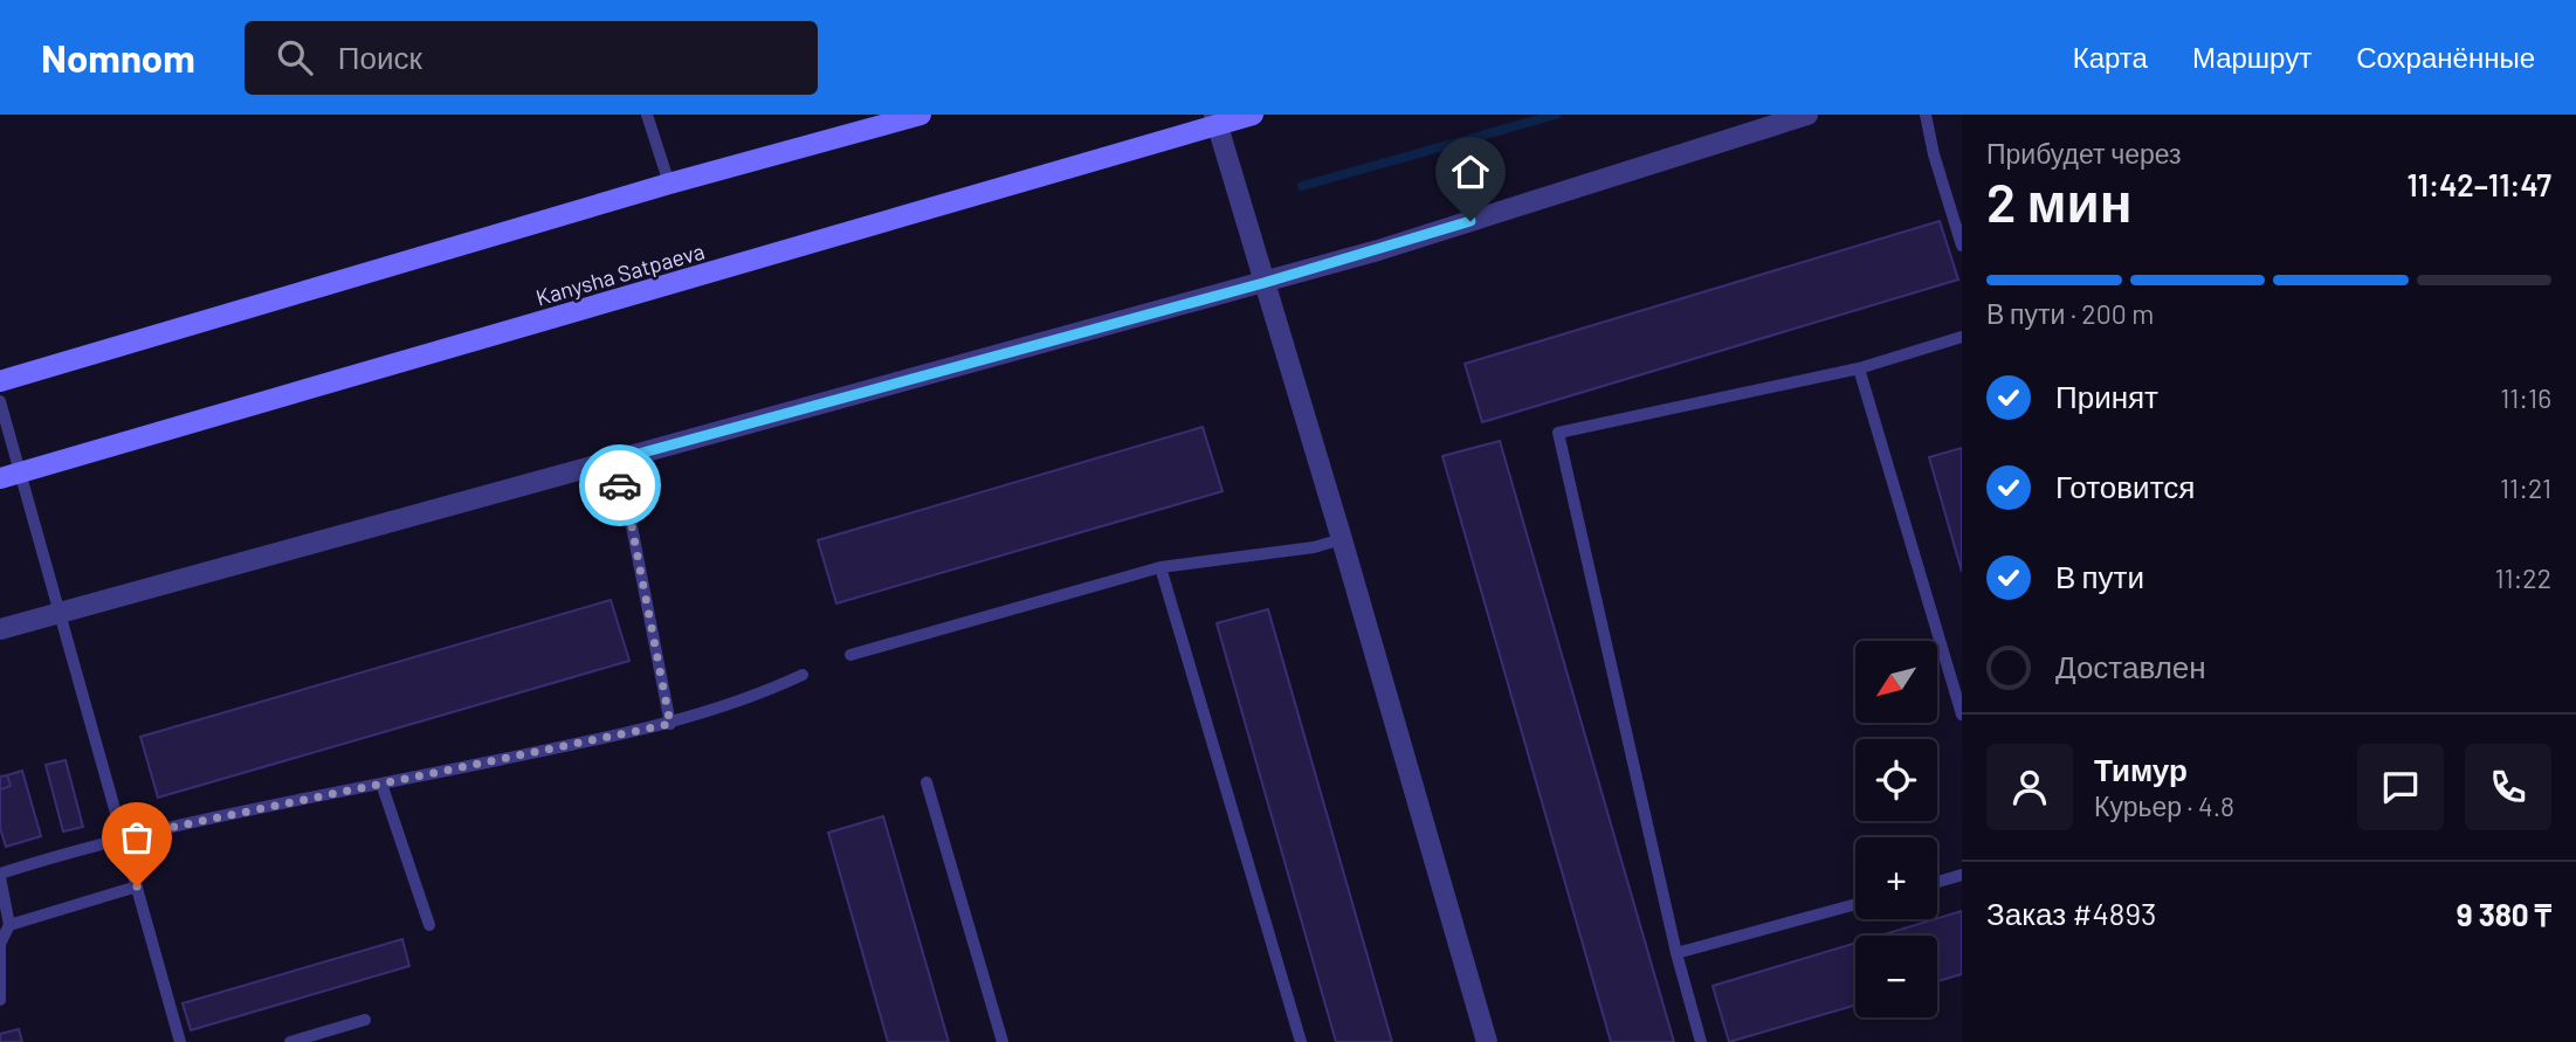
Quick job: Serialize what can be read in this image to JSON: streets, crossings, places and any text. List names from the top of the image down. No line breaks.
{"streets":{"main road":["Kanysha Satpaeva"]},"north":"bottom left","page":{"header":"Nomnom","search":"Поиск","nav":["Карта","Маршрут","Сохранённые"],"heading":["2 мин","Прибудет через","11:42–11:47"],"panel":["Тимур","Курьер · 4.8","Заказ #4893","9 380 ₸"],"bar":"В пути · 200 m","list":[["Принят","11:16"],["Готовится","11:21"],["В пути","11:22"],"Доставлен"],"map_buttons":["+","−"]}}
